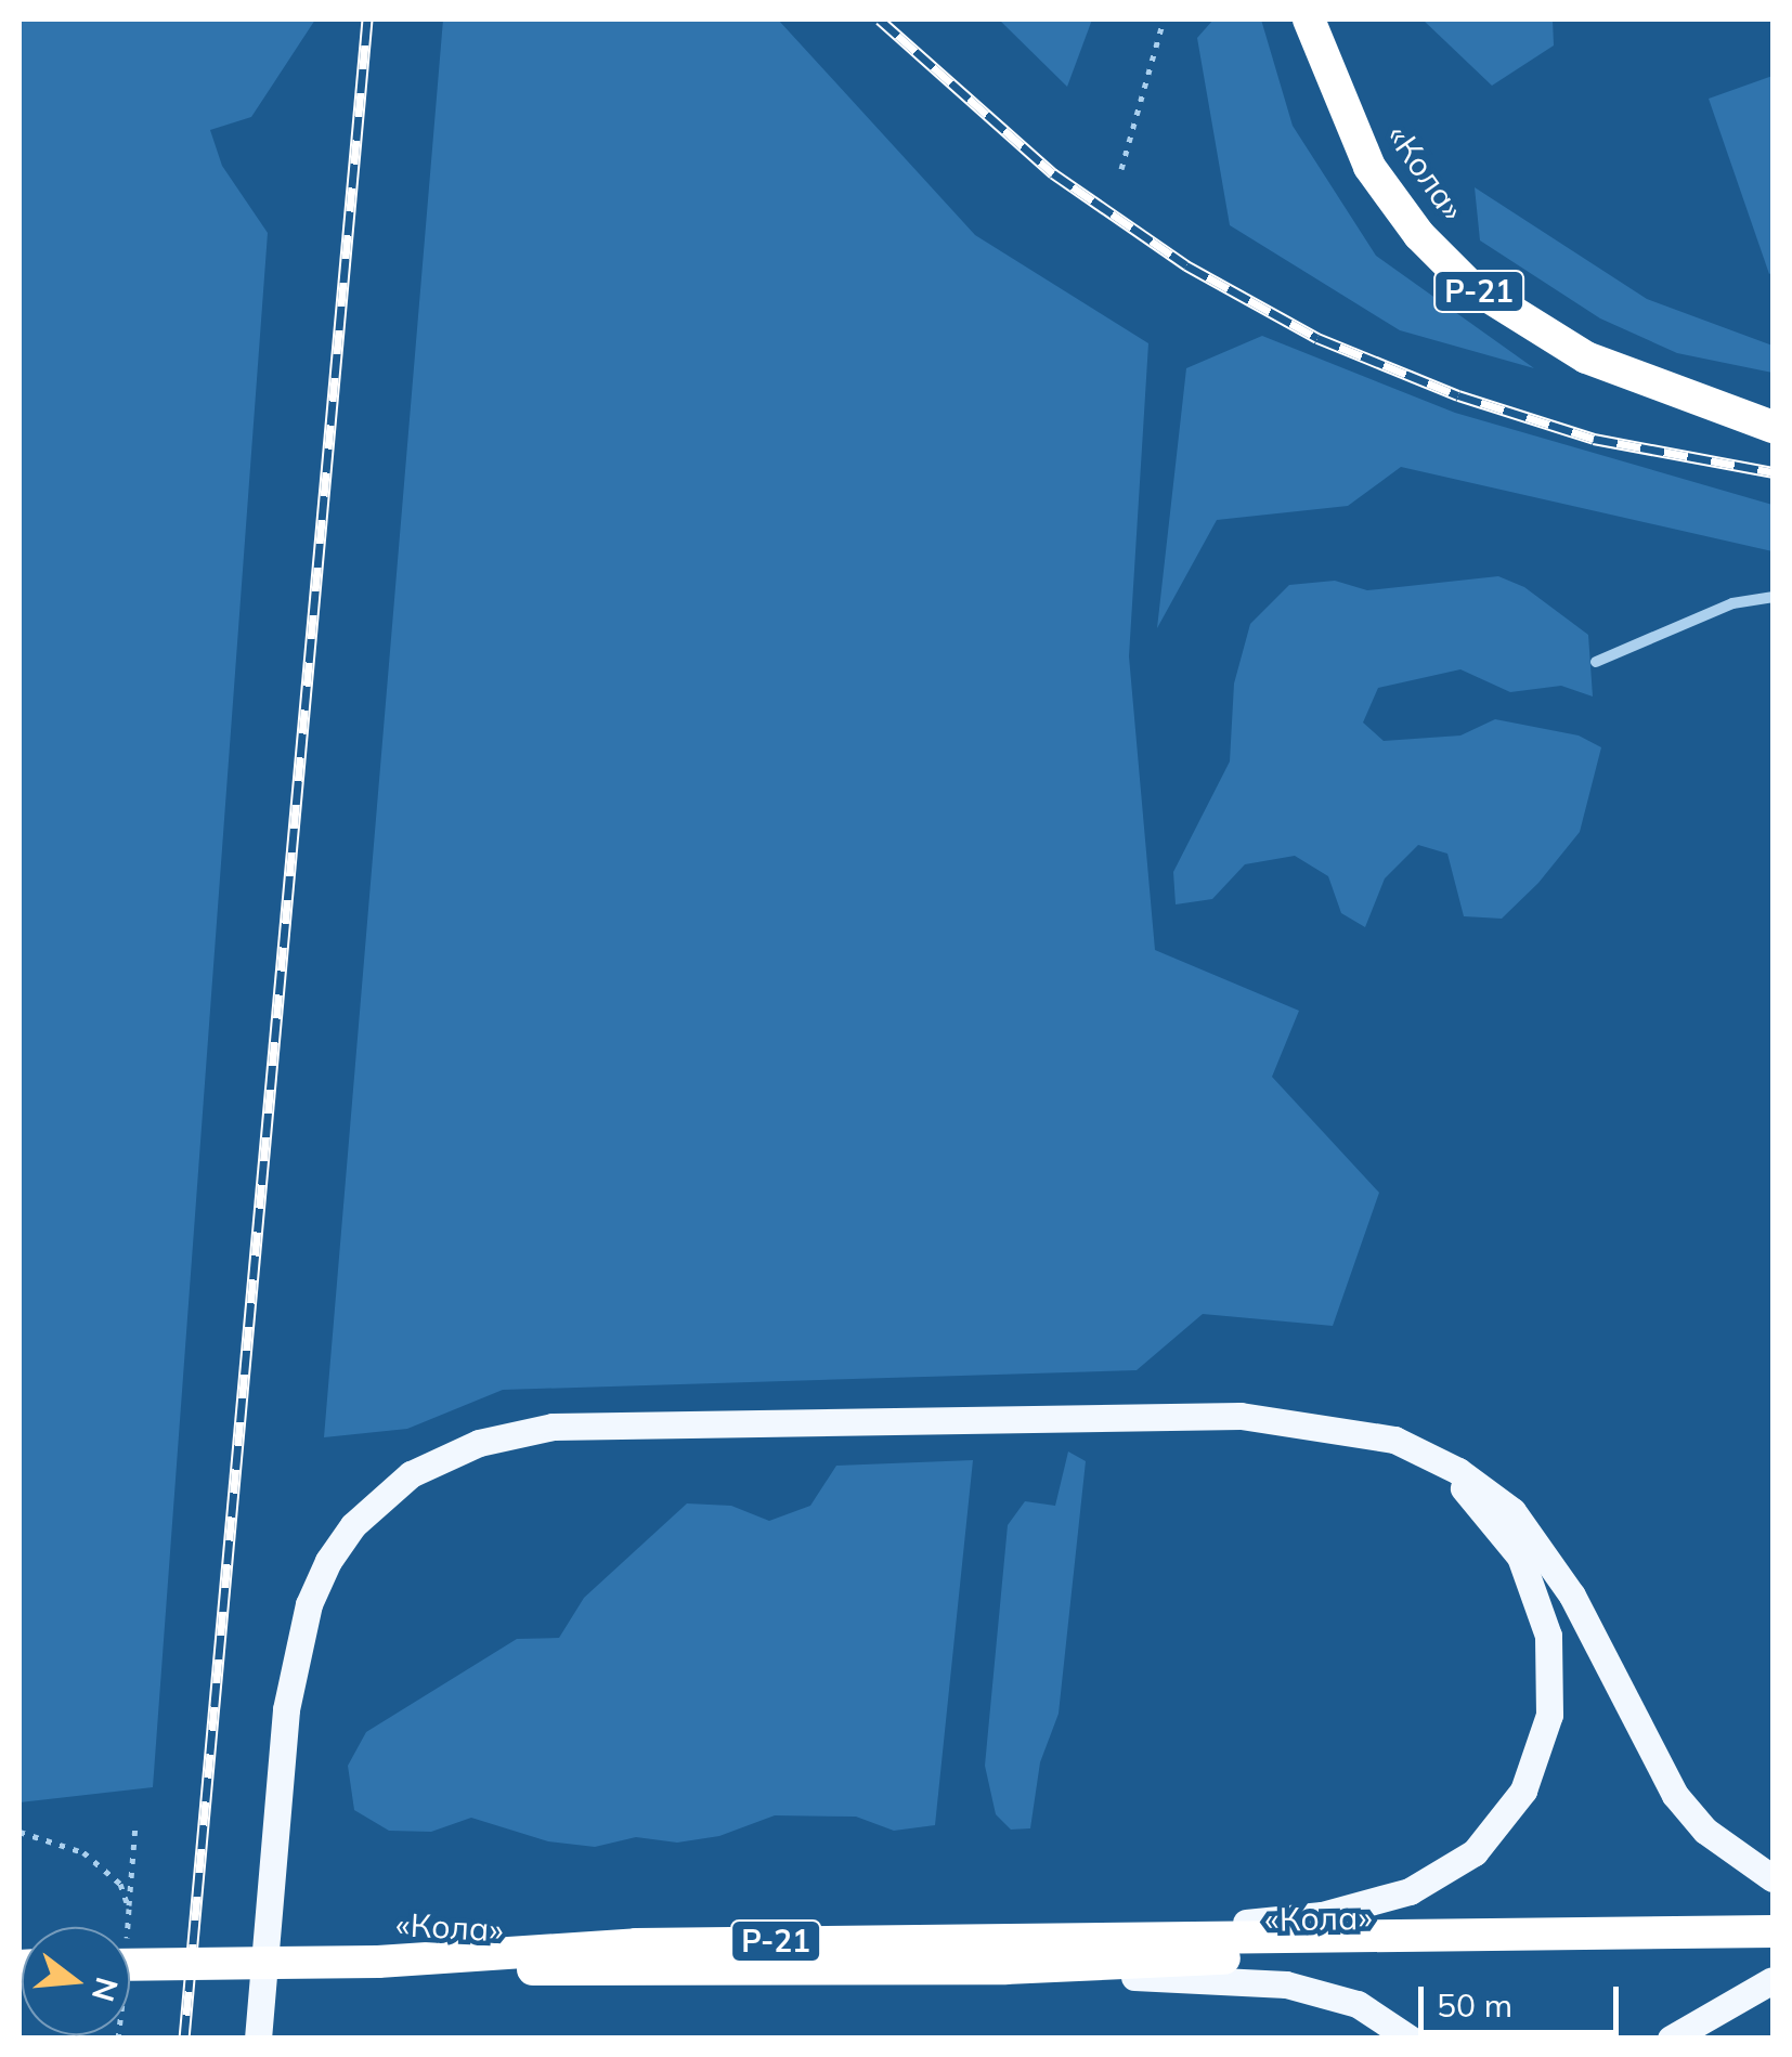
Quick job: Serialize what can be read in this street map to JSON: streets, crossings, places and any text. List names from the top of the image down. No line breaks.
{"streets":{"highway":["«Кола»","Р-21"]},"crossings":[["«Кола»","Р-21"]],"scale_bar":"50 m","north":"right"}
